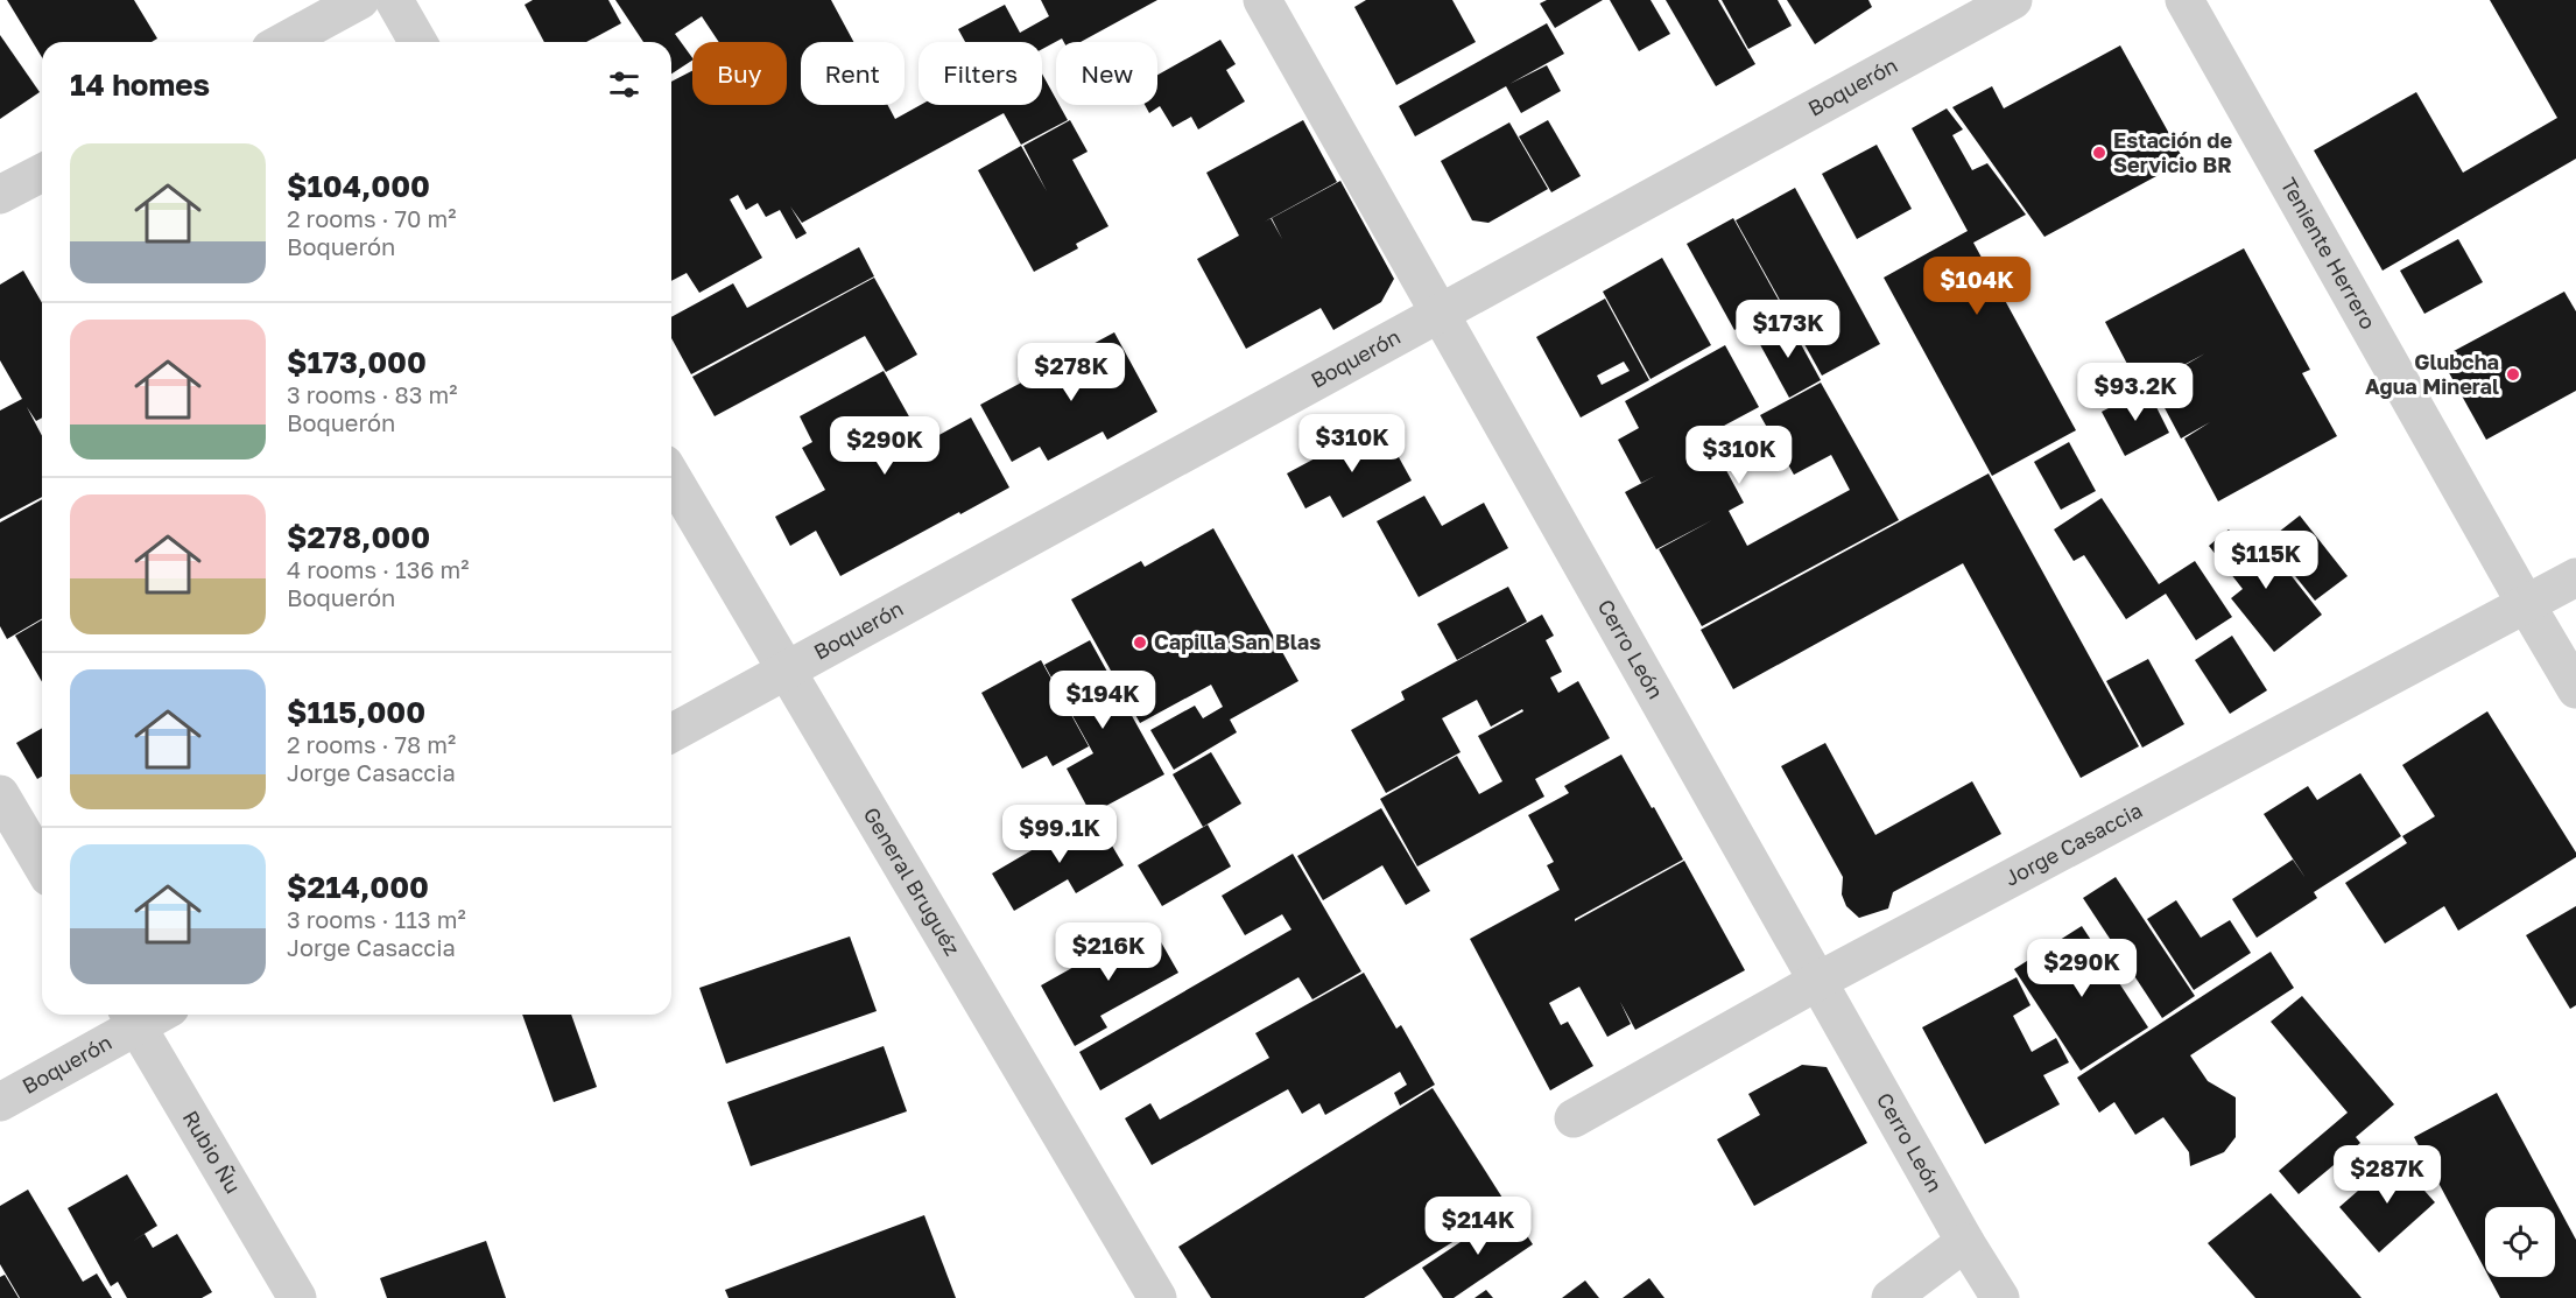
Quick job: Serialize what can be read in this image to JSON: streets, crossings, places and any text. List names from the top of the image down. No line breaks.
{"streets":{"street":["Boquerón","Teniente Herrero","Cerro León","Jorge Casaccia","General Bruguéz","Rubio Ñu"]},"crossings":[["Boquerón","Cerro León"],["Boquerón","General Bruguéz"],["Boquerón","Rubio Ñu"],["Teniente Herrero","Jorge Casaccia"],["Cerro León","Jorge Casaccia"]],"places":["Estación de Servicio BR","Glubcha Agua Mineral","Capilla San Blas"],"page":{"chip":["Buy","Rent","Filters","New"],"heading":"14 homes","list":[{"name":"$104,000","note":"2 rooms · 70 m² · Boquerón"},{"name":"$173,000","note":"3 rooms · 83 m² · Boquerón"},{"name":"$278,000","note":"4 rooms · 136 m² · Boquerón"},{"name":"$115,000","note":"2 rooms · 78 m² · Jorge Casaccia"},{"name":"$214,000","note":"3 rooms · 113 m² · Jorge Casaccia"}],"price":["$104K","$173K","$278K","$93.2K","$310K","$290K","$310K","$115K","$194K","$99.1K","$216K","$290K","$287K","$214K"]}}
